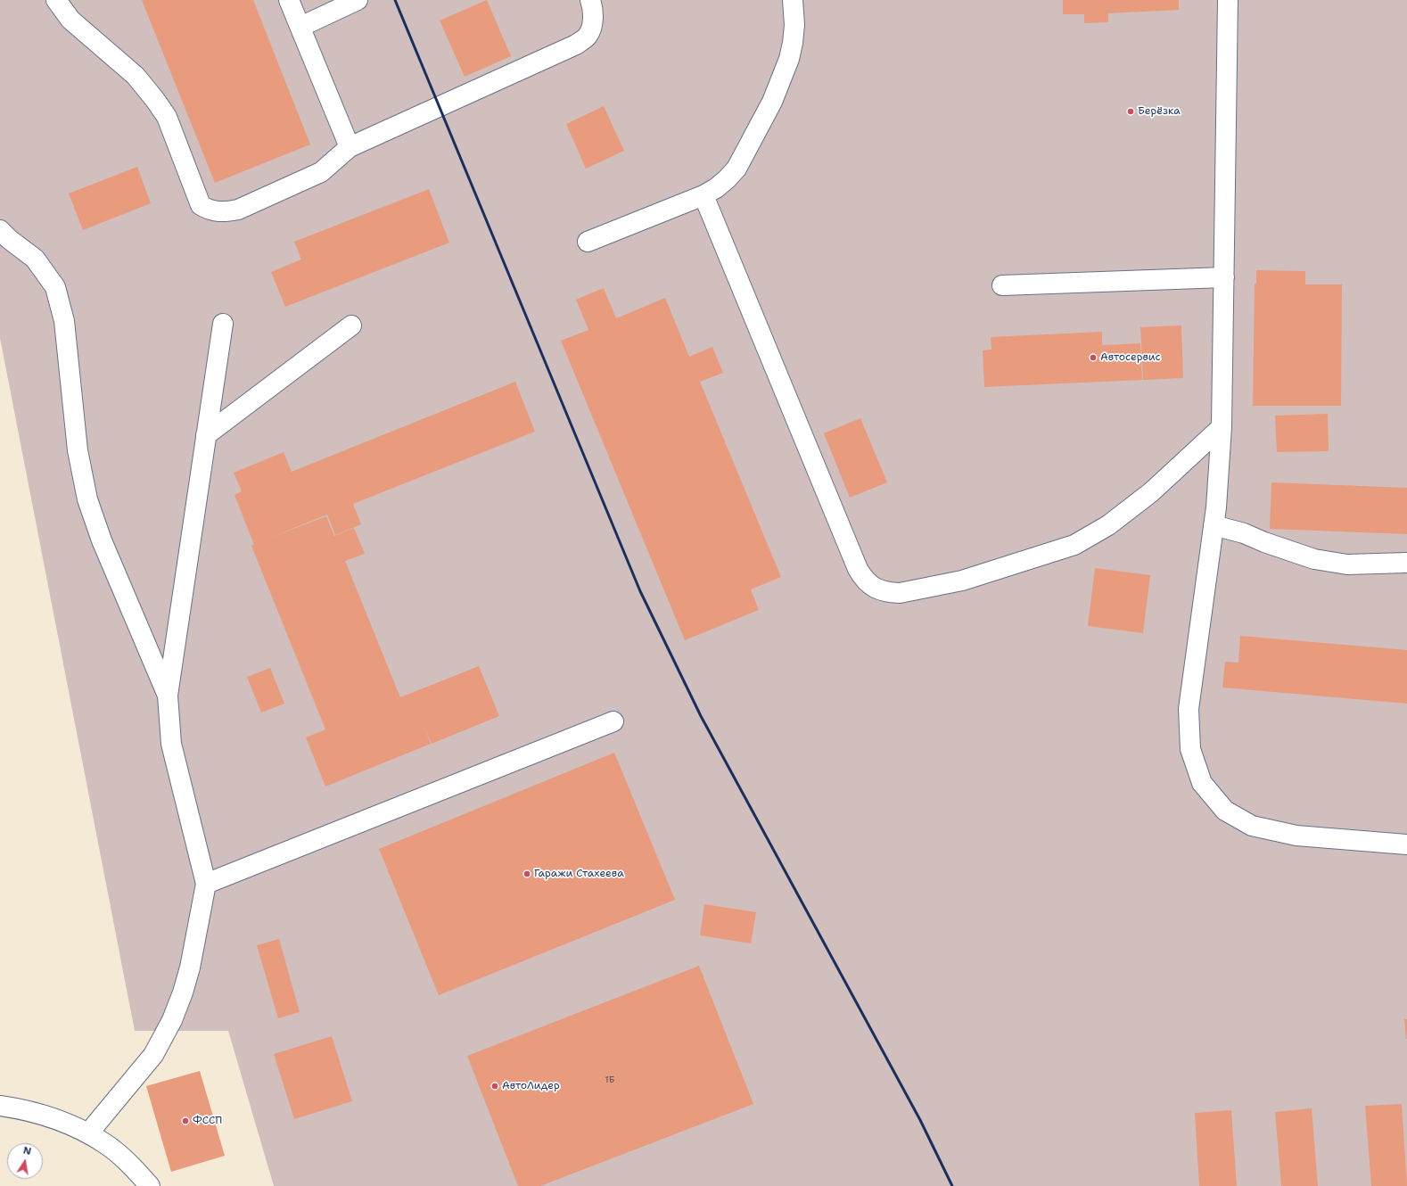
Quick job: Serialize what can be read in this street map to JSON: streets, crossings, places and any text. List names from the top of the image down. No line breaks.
{"places":["Берёзка","Автосервис","Гаражи Стахеева","АвтоЛидер","ФССП"],"house_numbers":["1Б"],"north":"top"}
